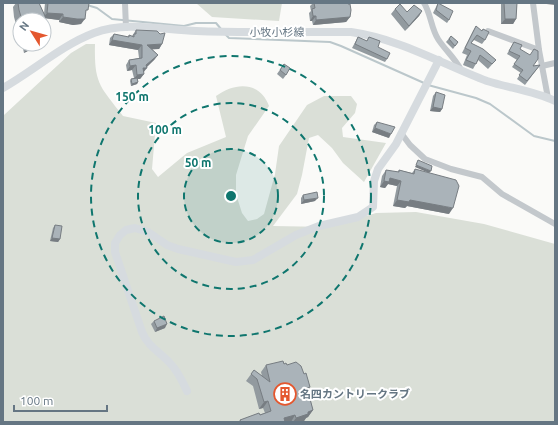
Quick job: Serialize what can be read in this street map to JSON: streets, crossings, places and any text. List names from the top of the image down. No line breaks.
{"streets":{"street":["小牧小杉線"]},"places":{"building":["名四カントリークラブ"]},"scale_bar":"100 m","north":"top left","rings":["150 m","100 m","50 m"]}
